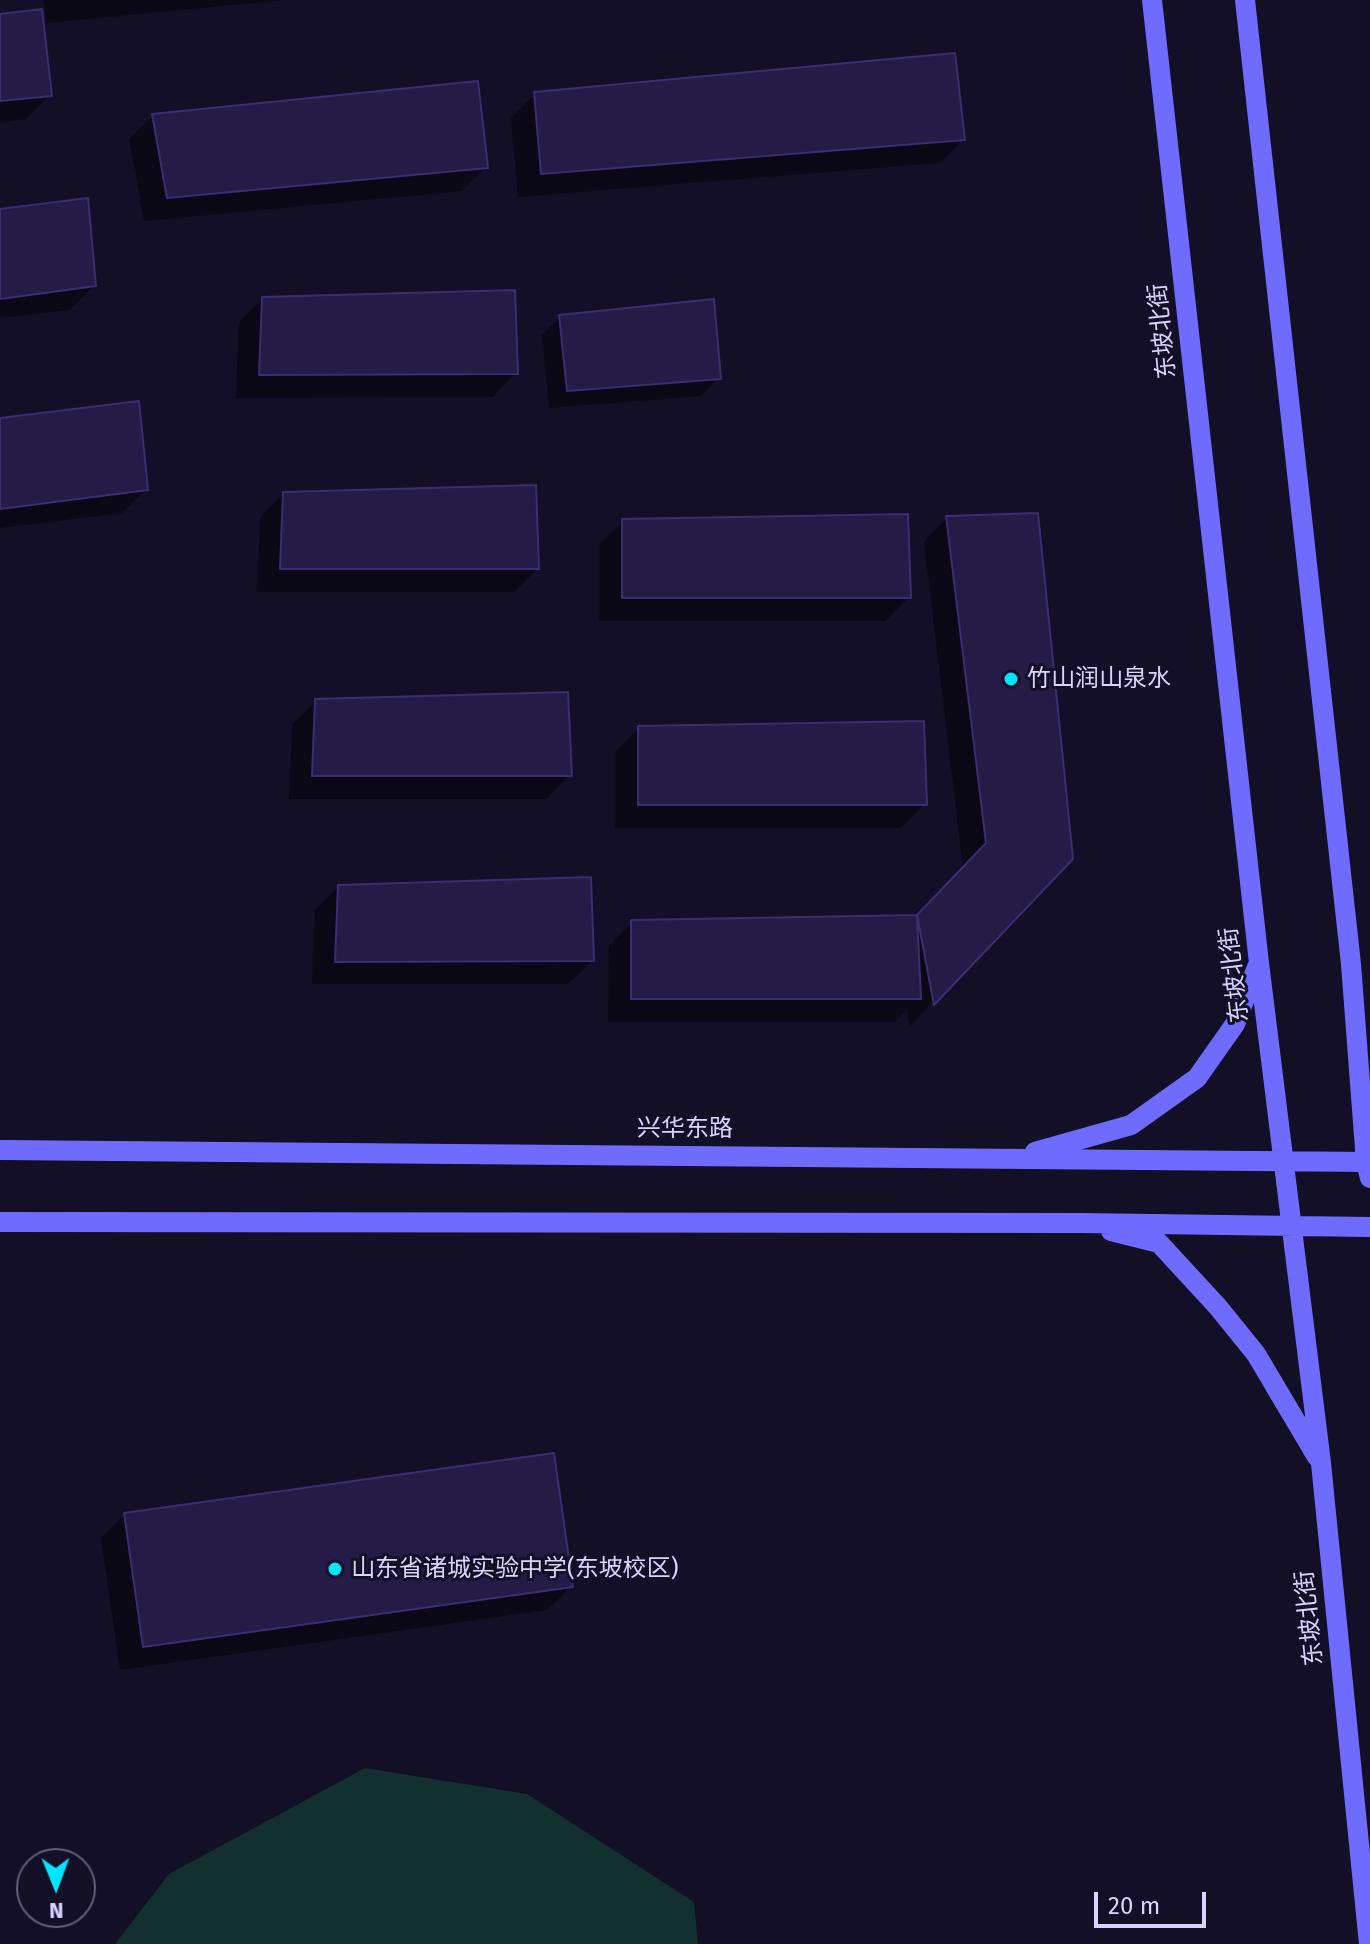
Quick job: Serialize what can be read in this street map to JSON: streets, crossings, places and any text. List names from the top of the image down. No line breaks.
{"streets":{"main road":["东坡北街","兴华东路"]},"crossings":[["东坡北街","兴华东路"]],"places":["竹山润山泉水","山东省诸城实验中学(东坡校区)"],"scale_bar":"20 m","north":"bottom"}
